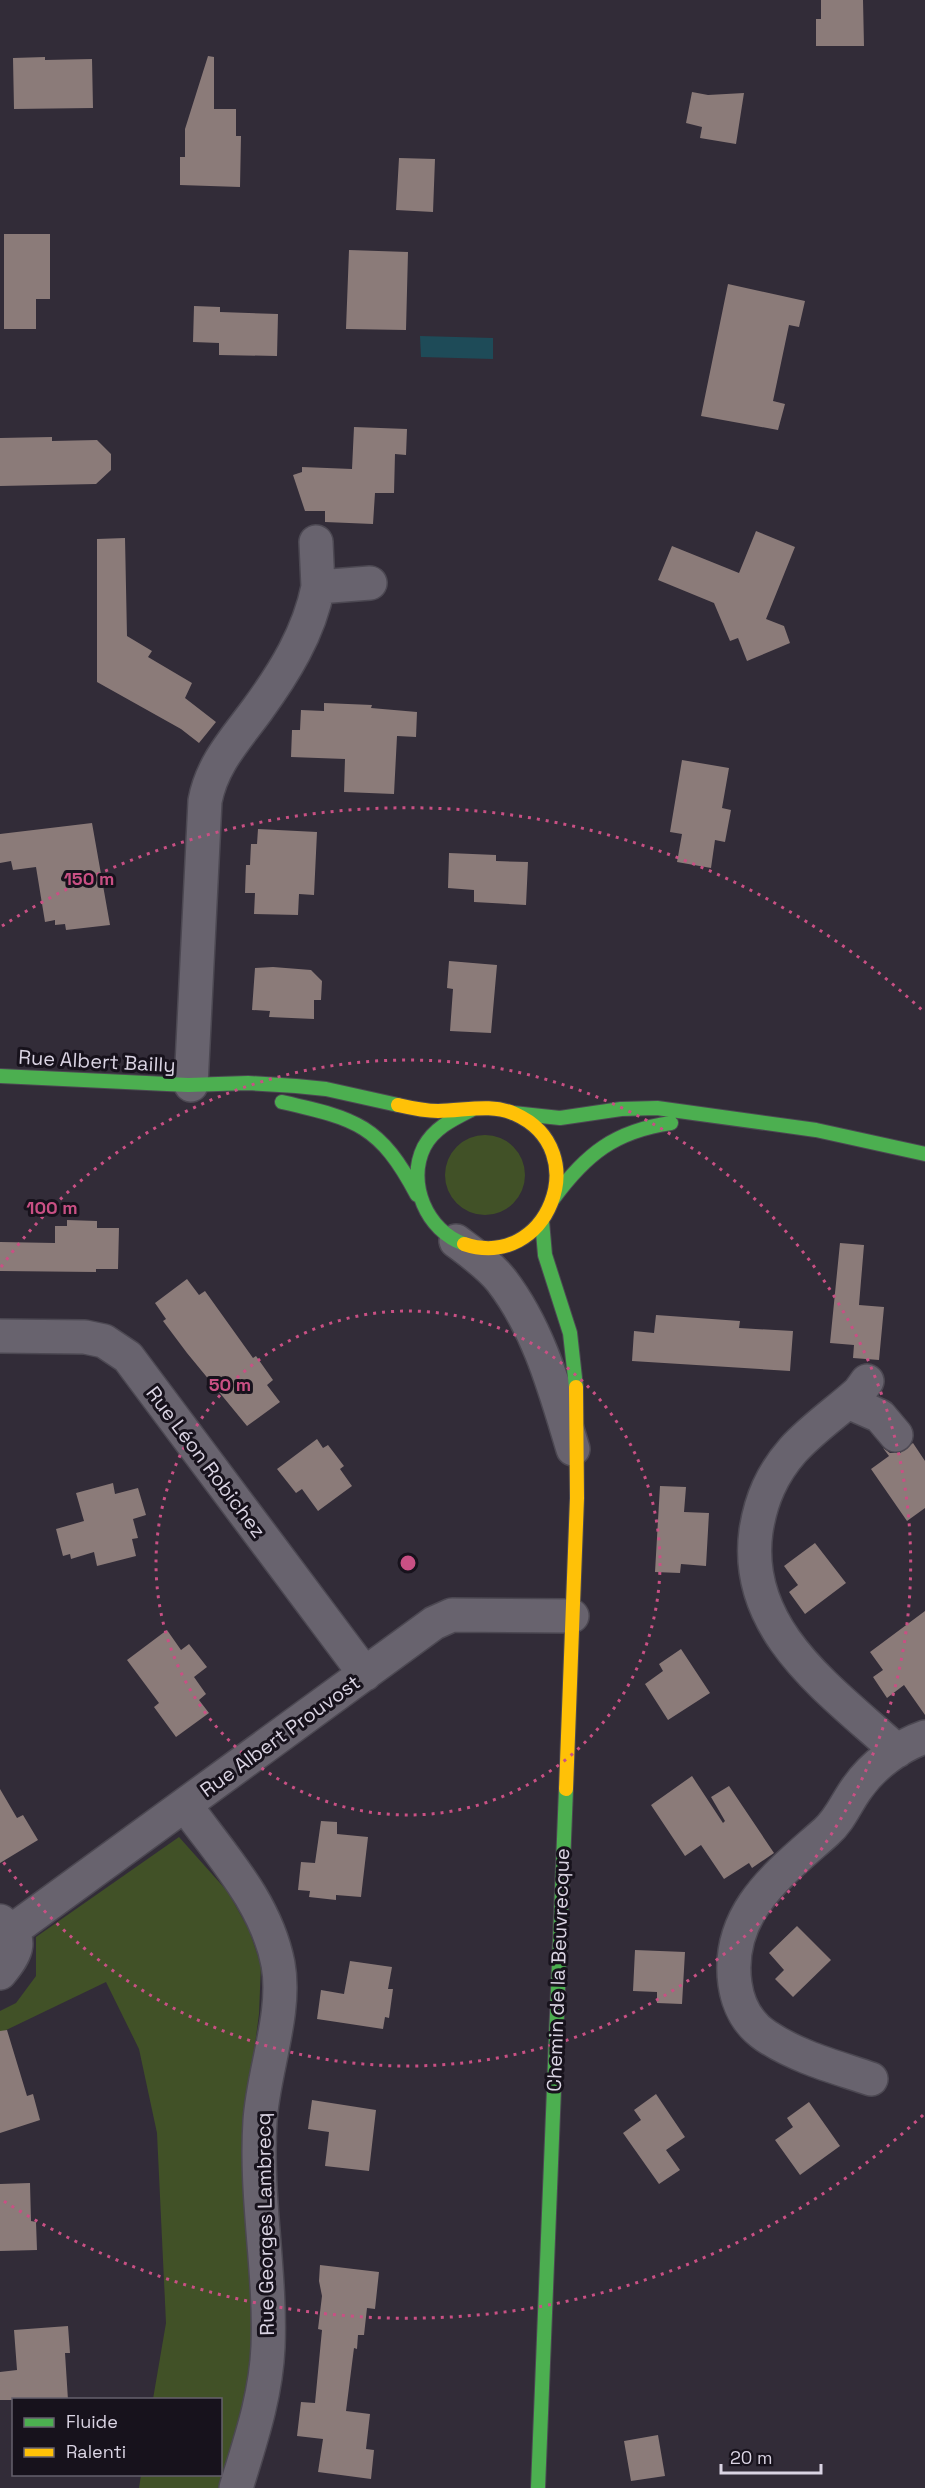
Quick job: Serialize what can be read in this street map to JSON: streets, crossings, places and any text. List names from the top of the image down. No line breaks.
{"streets":{"main road":["Rue Albert Bailly","Chemin de la Beuvrecque"],"street":["Rue Léon Robichez","Rue Albert Prouvost","Rue Georges Lambrecq"]},"crossings":[["Rue Léon Robichez","Rue Albert Prouvost"],["Rue Albert Prouvost","Chemin de la Beuvrecque"],["Rue Albert Prouvost","Rue Georges Lambrecq"]],"legend":["Fluide","Ralenti"],"scale_bar":"20 m","rings":["150 m","100 m","50 m"]}
